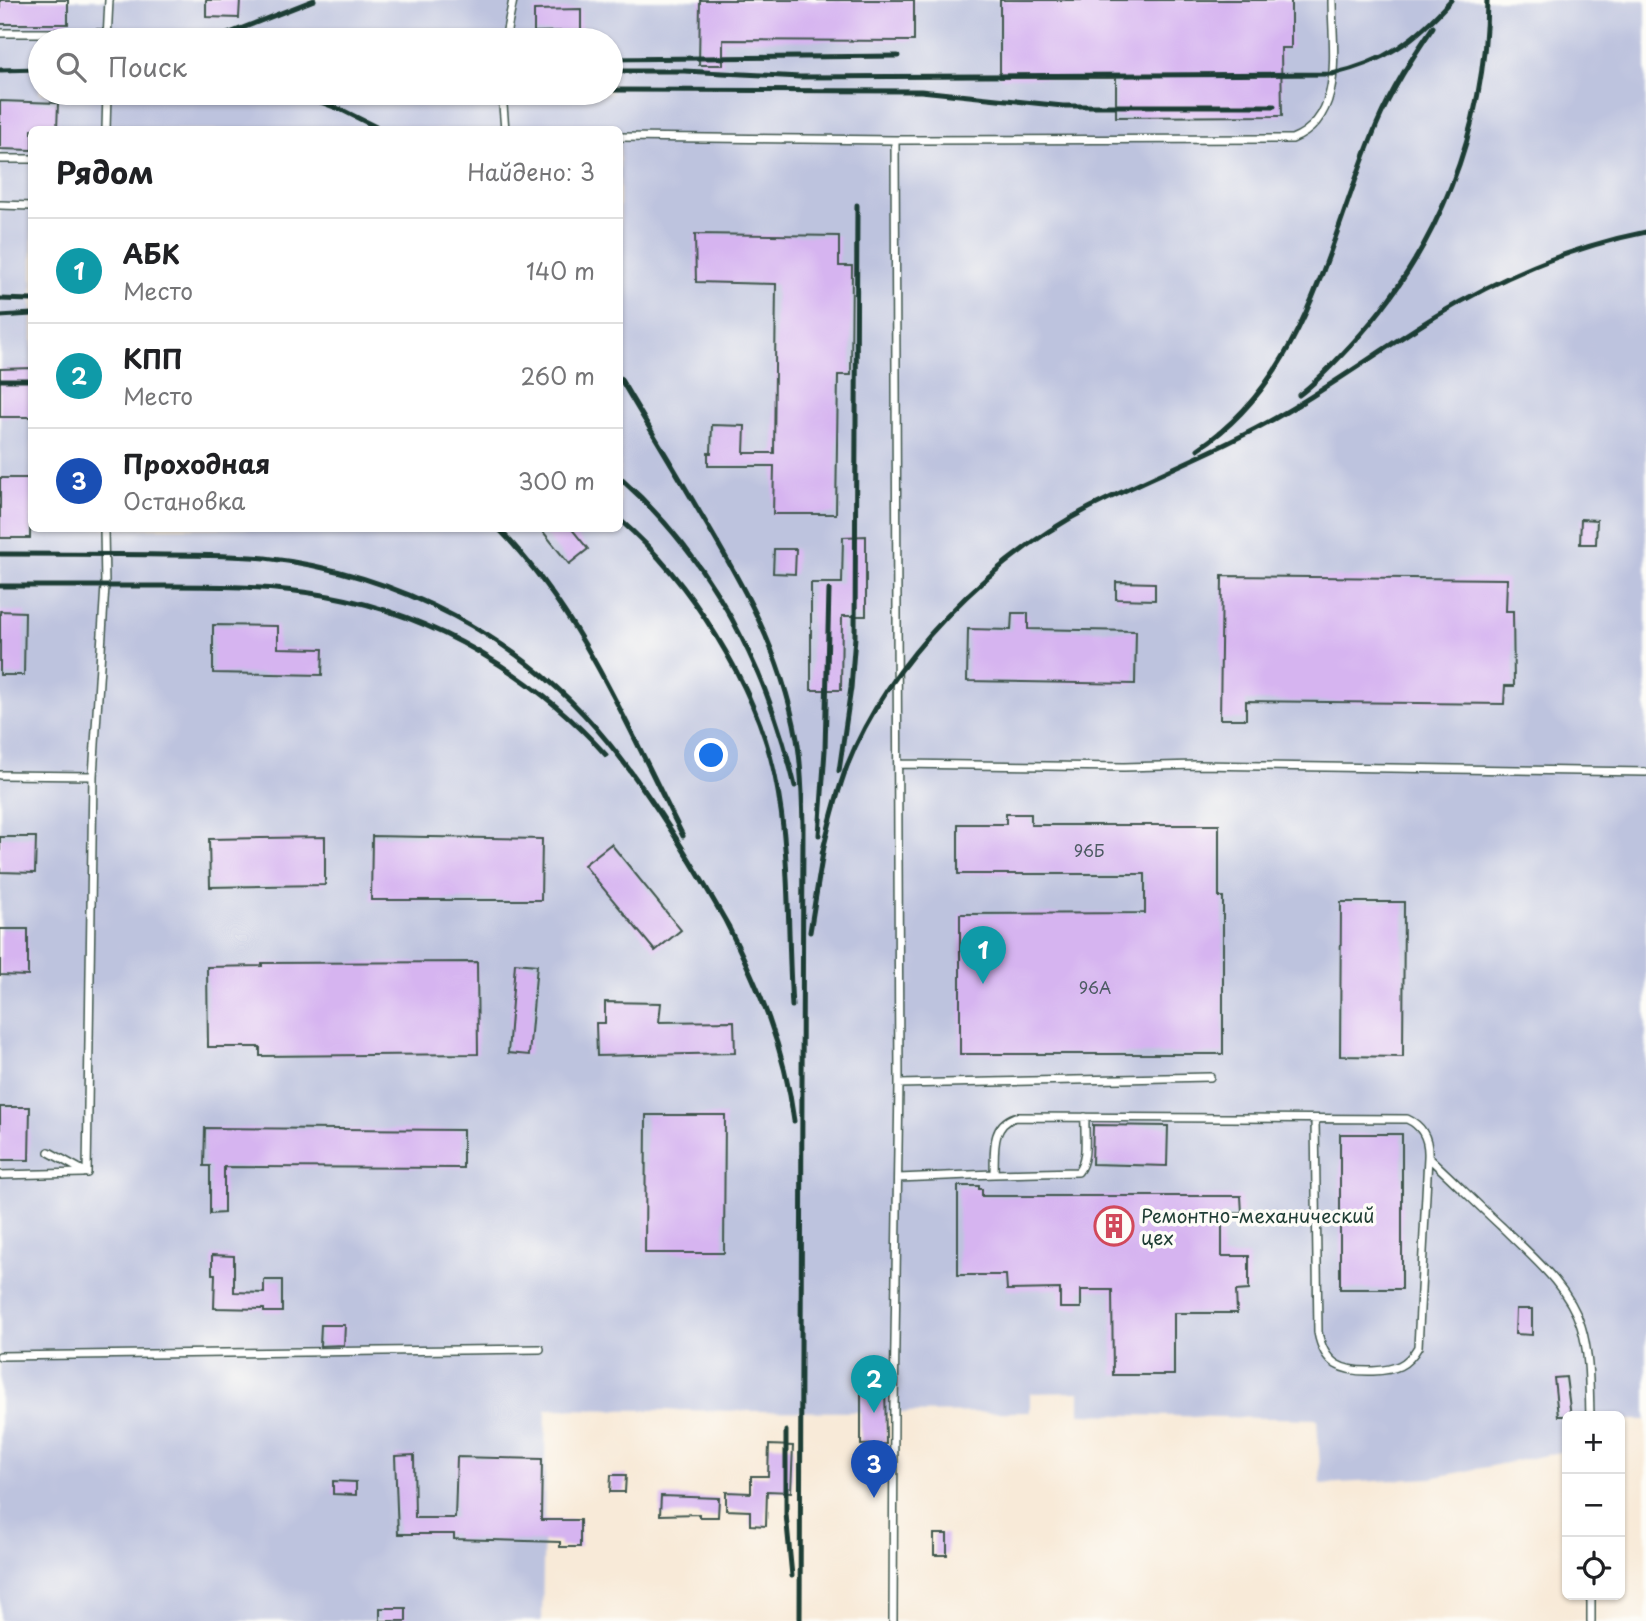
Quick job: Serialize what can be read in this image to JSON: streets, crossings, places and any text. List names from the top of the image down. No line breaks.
{"places":{"building":["Ремонтно-механический цех"]},"house_numbers":["96Б","96А"],"page":{"search":"Поиск","heading":["Рядом","Найдено: 3"],"list":[{"mark":"1","name":"АБК","note":"Место","value":"140 m"},{"mark":"2","name":"КПП","note":"Место","value":"260 m"},{"mark":"3","name":"Проходная","note":"Остановка","value":"300 m"}],"pins":["1","2","3"],"map_buttons":["+","−"]}}
